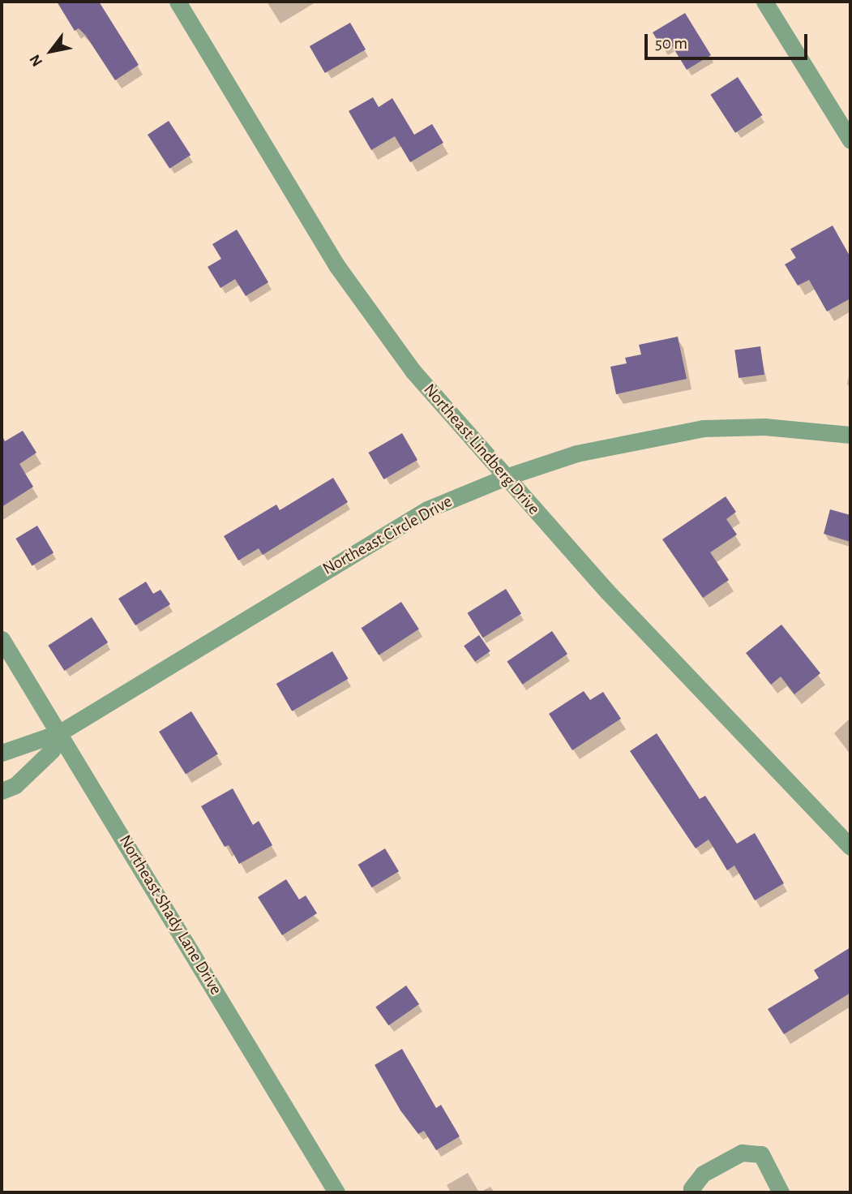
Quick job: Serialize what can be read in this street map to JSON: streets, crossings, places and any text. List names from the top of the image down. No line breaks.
{"streets":{"street":["Northeast Lindberg Drive","Northeast Circle Drive","Northeast Shady Lane Drive"]},"crossings":[["Northeast Lindberg Drive","Northeast Circle Drive"],["Northeast Circle Drive","Northeast Shady Lane Drive"]],"scale_bar":"50 m","north":"bottom left"}
